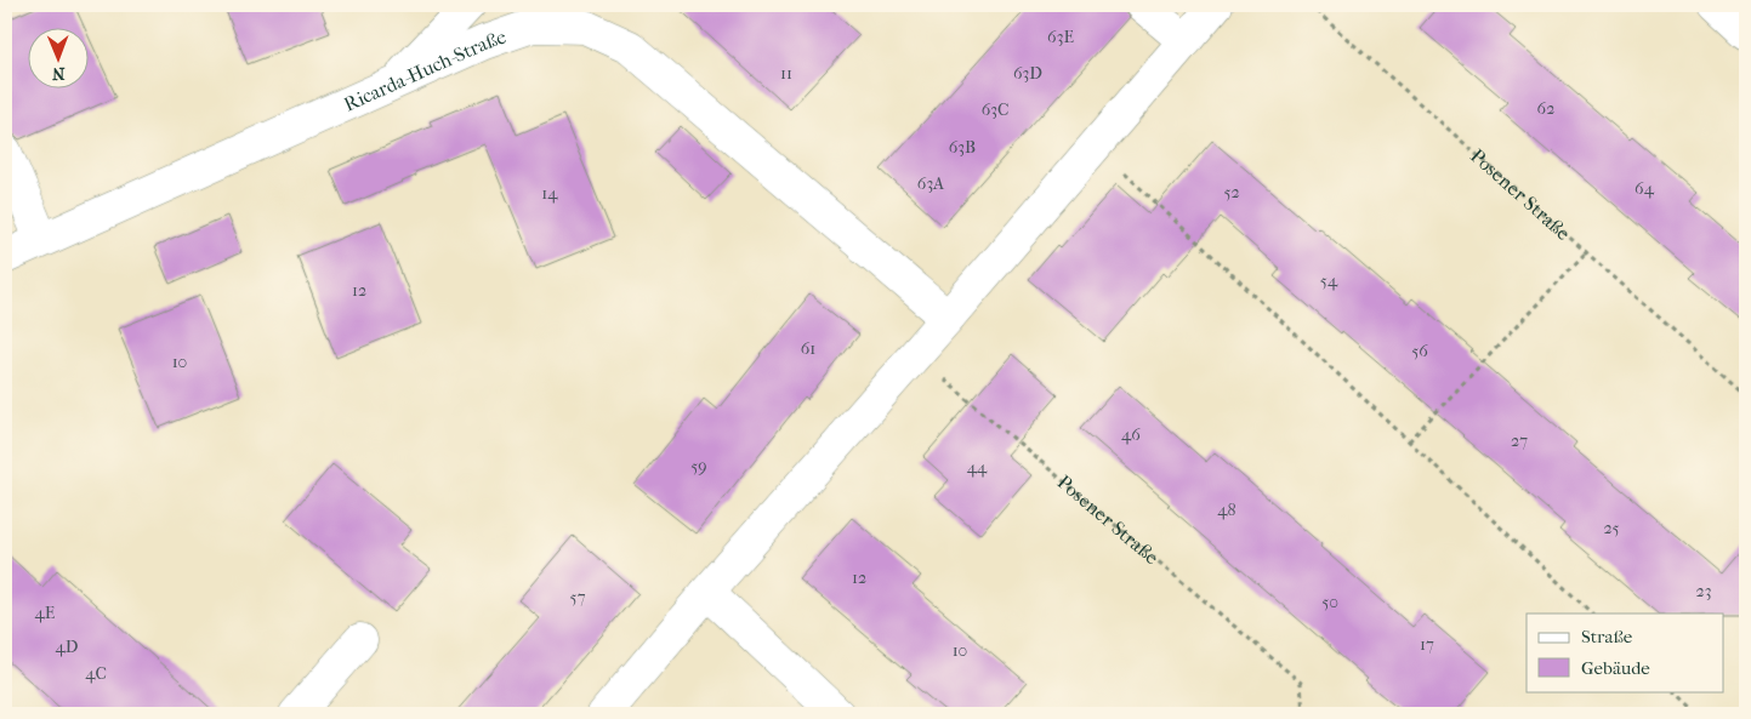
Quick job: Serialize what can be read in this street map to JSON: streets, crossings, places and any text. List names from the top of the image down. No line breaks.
{"streets":{"street":["Ricarda-Huch-Straße"],"path":["Posener Straße"]},"house_numbers":["63E","11","63D","62","63C","63B","63A","64","52","14","54","12","61","56","10","46","27","59","44","48","25","12","23","57","50","4E","17","4D","10","4C"],"legend":["Straße","Gebäude"],"north":"bottom"}
